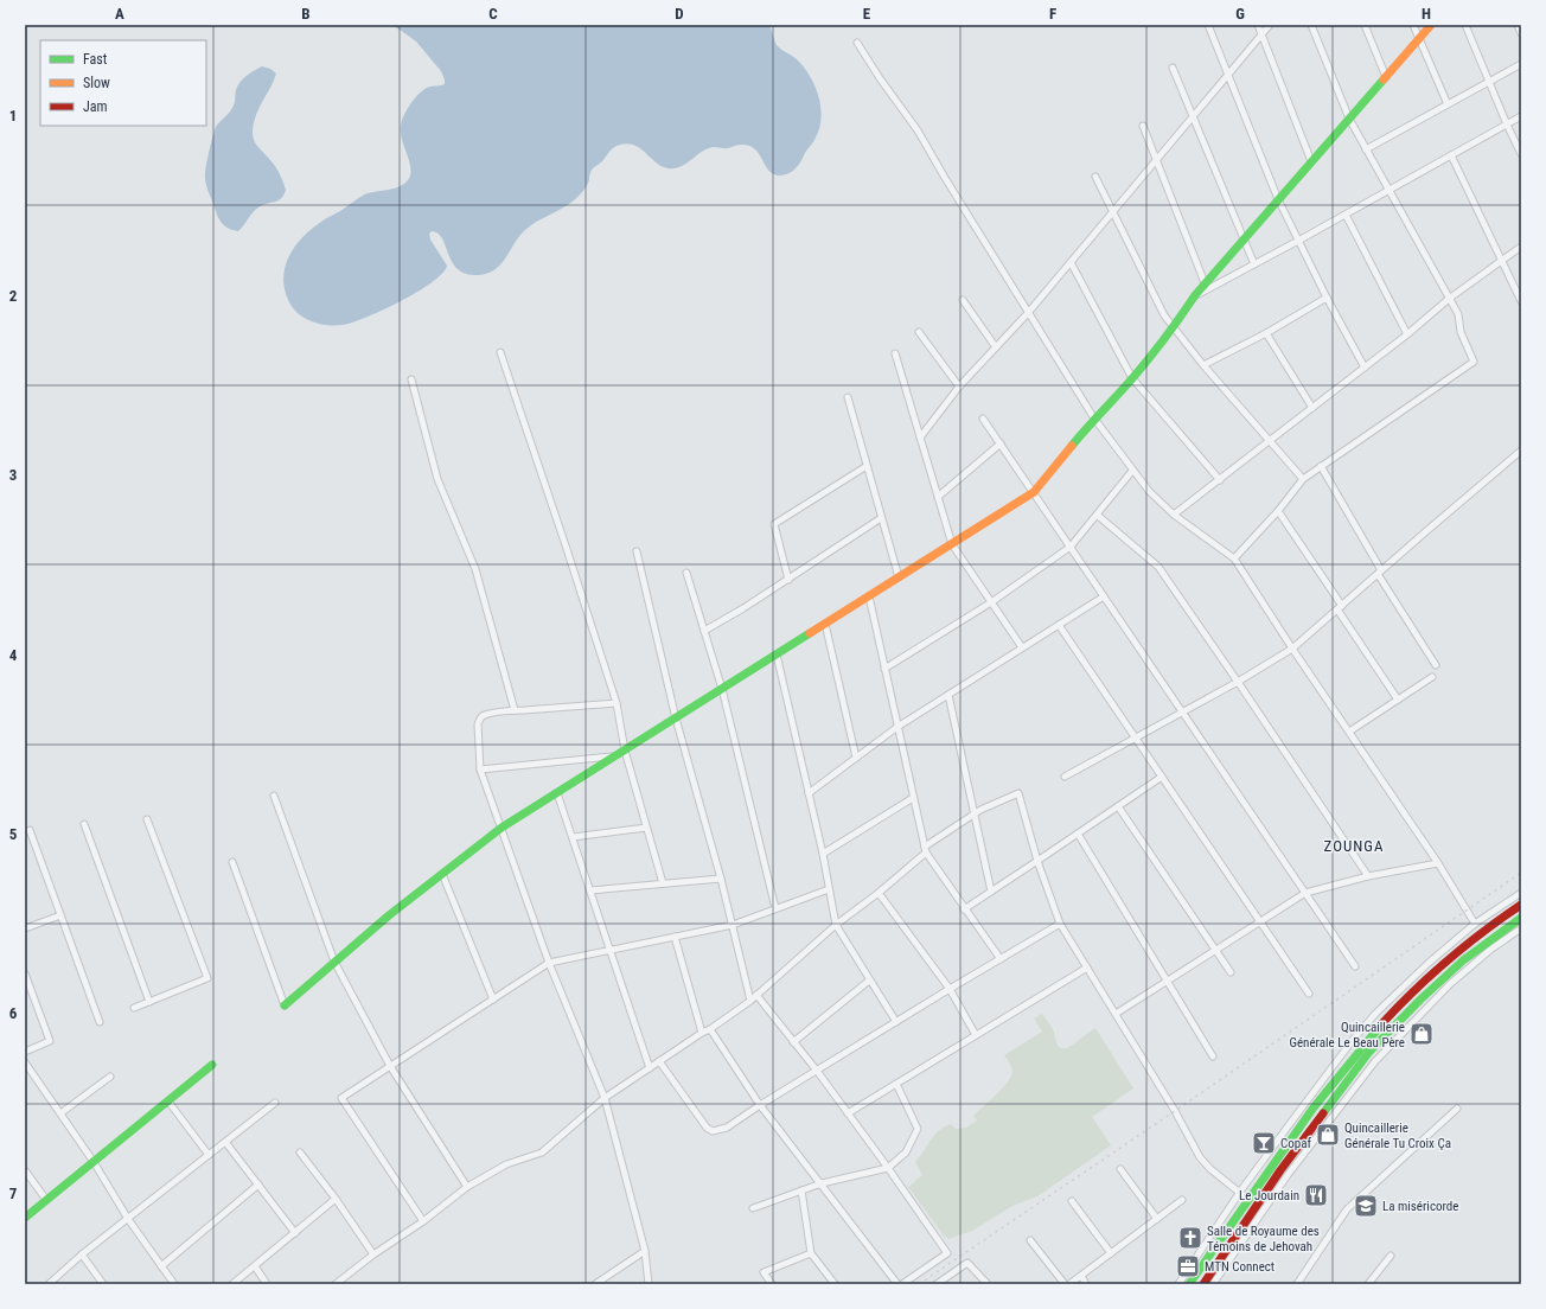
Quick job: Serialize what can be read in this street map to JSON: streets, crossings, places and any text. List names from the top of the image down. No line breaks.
{"districts":["ZOUNGA"],"places":{"shop":["Quincaillerie Générale Le Beau Père","Quincaillerie Générale Tu Croix Ça"],"bar":["Copaf"],"restaurant":["Le Jourdain"],"school or university":["La miséricorde"],"church":["Salle de Royaume des Témoins de Jehovah"],"office":["MTN Connect"]},"legend":["Fast","Slow","Jam"],"grid":{"columns":["A","B","C","D","E","F","G","H"],"rows":["1","2","3","4","5","6","7"]}}
